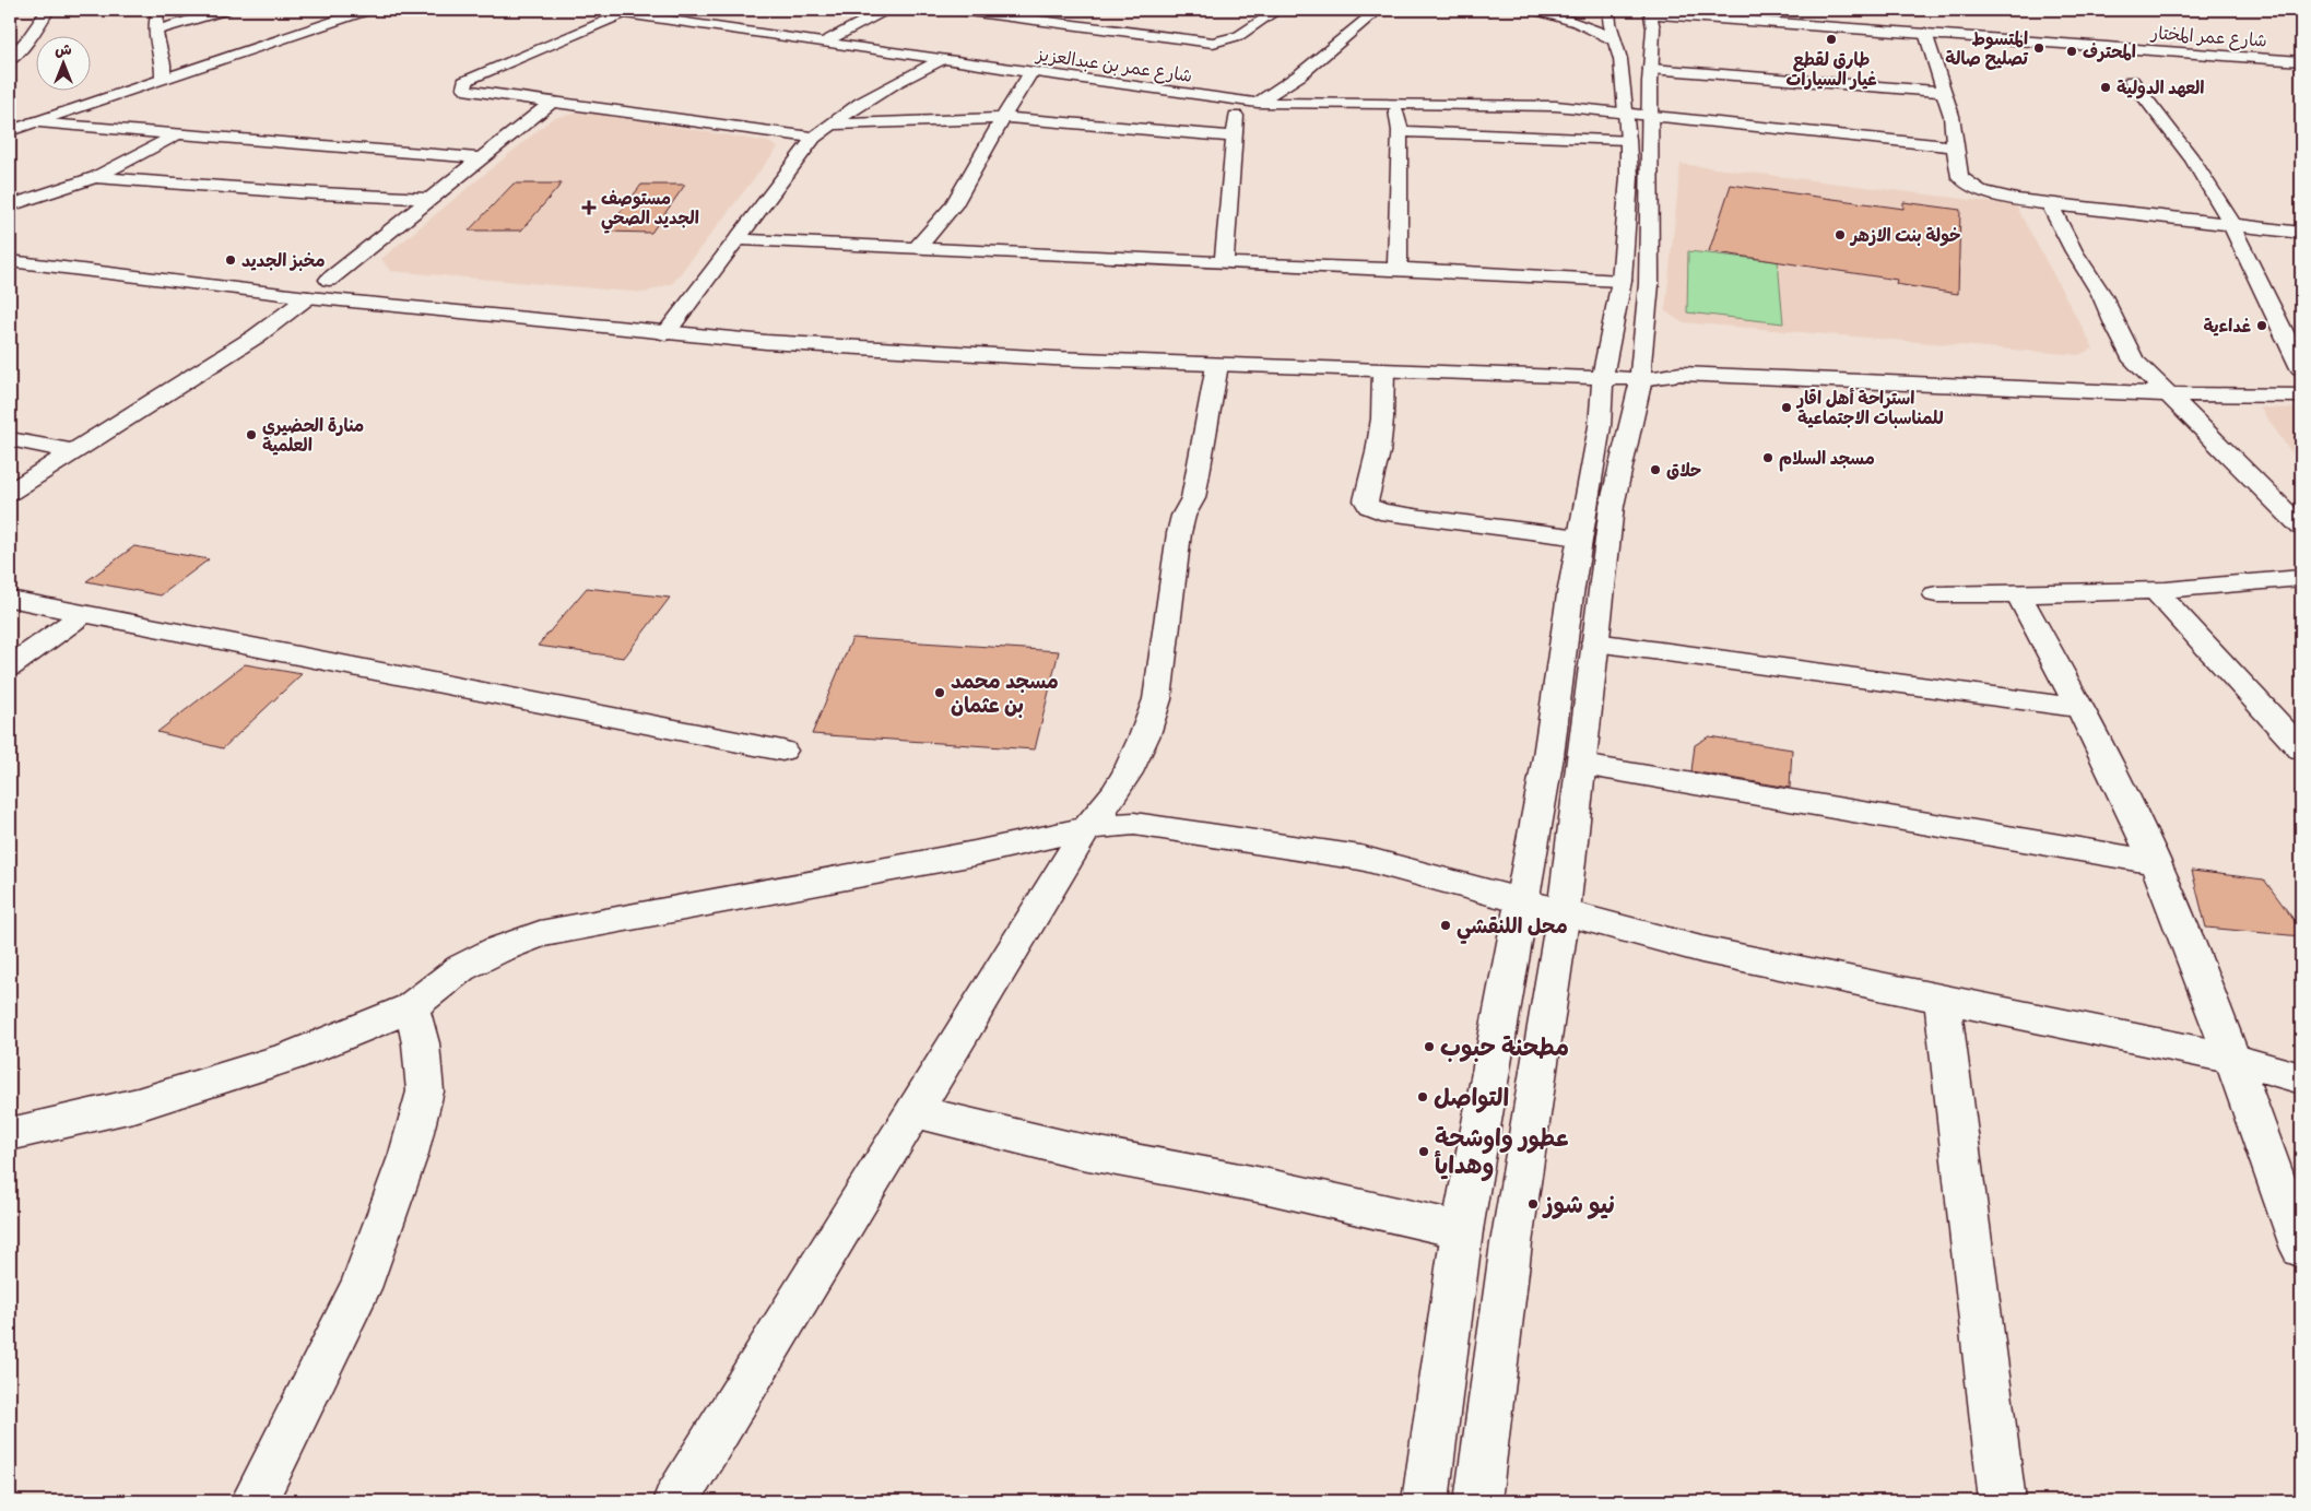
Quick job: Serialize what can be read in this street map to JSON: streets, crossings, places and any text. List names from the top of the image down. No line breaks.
{"streets":{"street":["شارع عمر المختار","شارع عمر بن عبدالعزيز"]},"places":{"other":["طارق لقطع غيار السيارات","المتسوط تصليح صالة","المحترف","العهد الدولية","خولة بنت الازهر","مخبز الجديد","غداءية","استراحة أهل اقار للمناسبات الاجتماعية","منارة الحضيري العلمية","مسجد السلام","حلاق","مسجد محمد بن عثمان","محل اللنقشي","مطحنة حبوب","التواصل","عطور واوشحة وهدايأ","نيو شوز"],"health":["مستوصف الجديد الصحي"]},"north":"top"}
